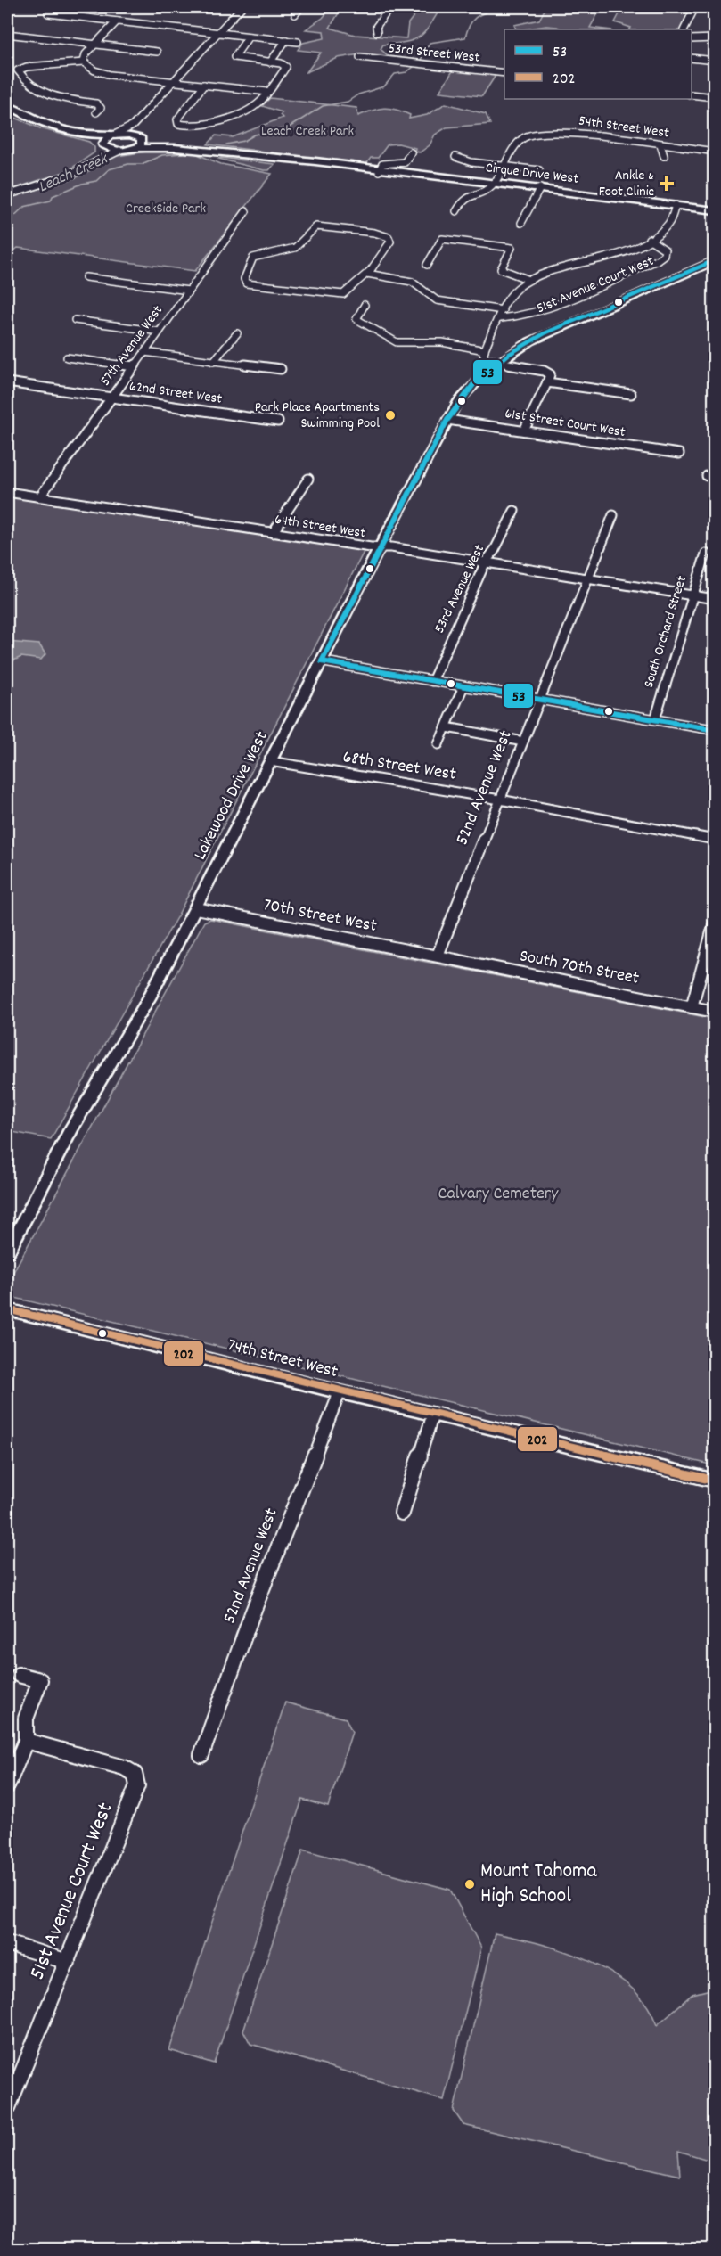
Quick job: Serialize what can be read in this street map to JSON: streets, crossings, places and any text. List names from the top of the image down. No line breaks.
{"streets":{"main road":["Cirque Drive West","Lakewood Drive West","74th Street West"],"street":["53rd Street West","54th Street West","51st Avenue Court West","57th Avenue West","62nd Street West","61st Street Court West","64th Street West","53rd Avenue West","South Orchard Street","68th Street West","52nd Avenue West","70th Street West","South 70th Street"]},"crossings":[["57th Avenue West","62nd Street West"],["57th Avenue West","64th Street West"],["61st Street Court West","Lakewood Drive West"],["64th Street West","53rd Avenue West"],["64th Street West","South Orchard Street"],["64th Street West","52nd Avenue West"],["64th Street West","Lakewood Drive West"],["68th Street West","52nd Avenue West"],["68th Street West","Lakewood Drive West"],["52nd Avenue West","70th Street West"],["52nd Avenue West","South 70th Street"],["52nd Avenue West","74th Street West"],["Lakewood Drive West","70th Street West"],["70th Street West","South 70th Street"]],"water":["Leach Creek"],"parks":["Leach Creek Park","CreekSide Park","Calvary Cemetery"],"places":{"health":["Ankle & Foot Clinic"],"other":["Park Place Apartments Swimming Pool","Mount Tahoma High School"]},"lines":["transit line 53","transit line 202"],"legend":["53","202"]}
